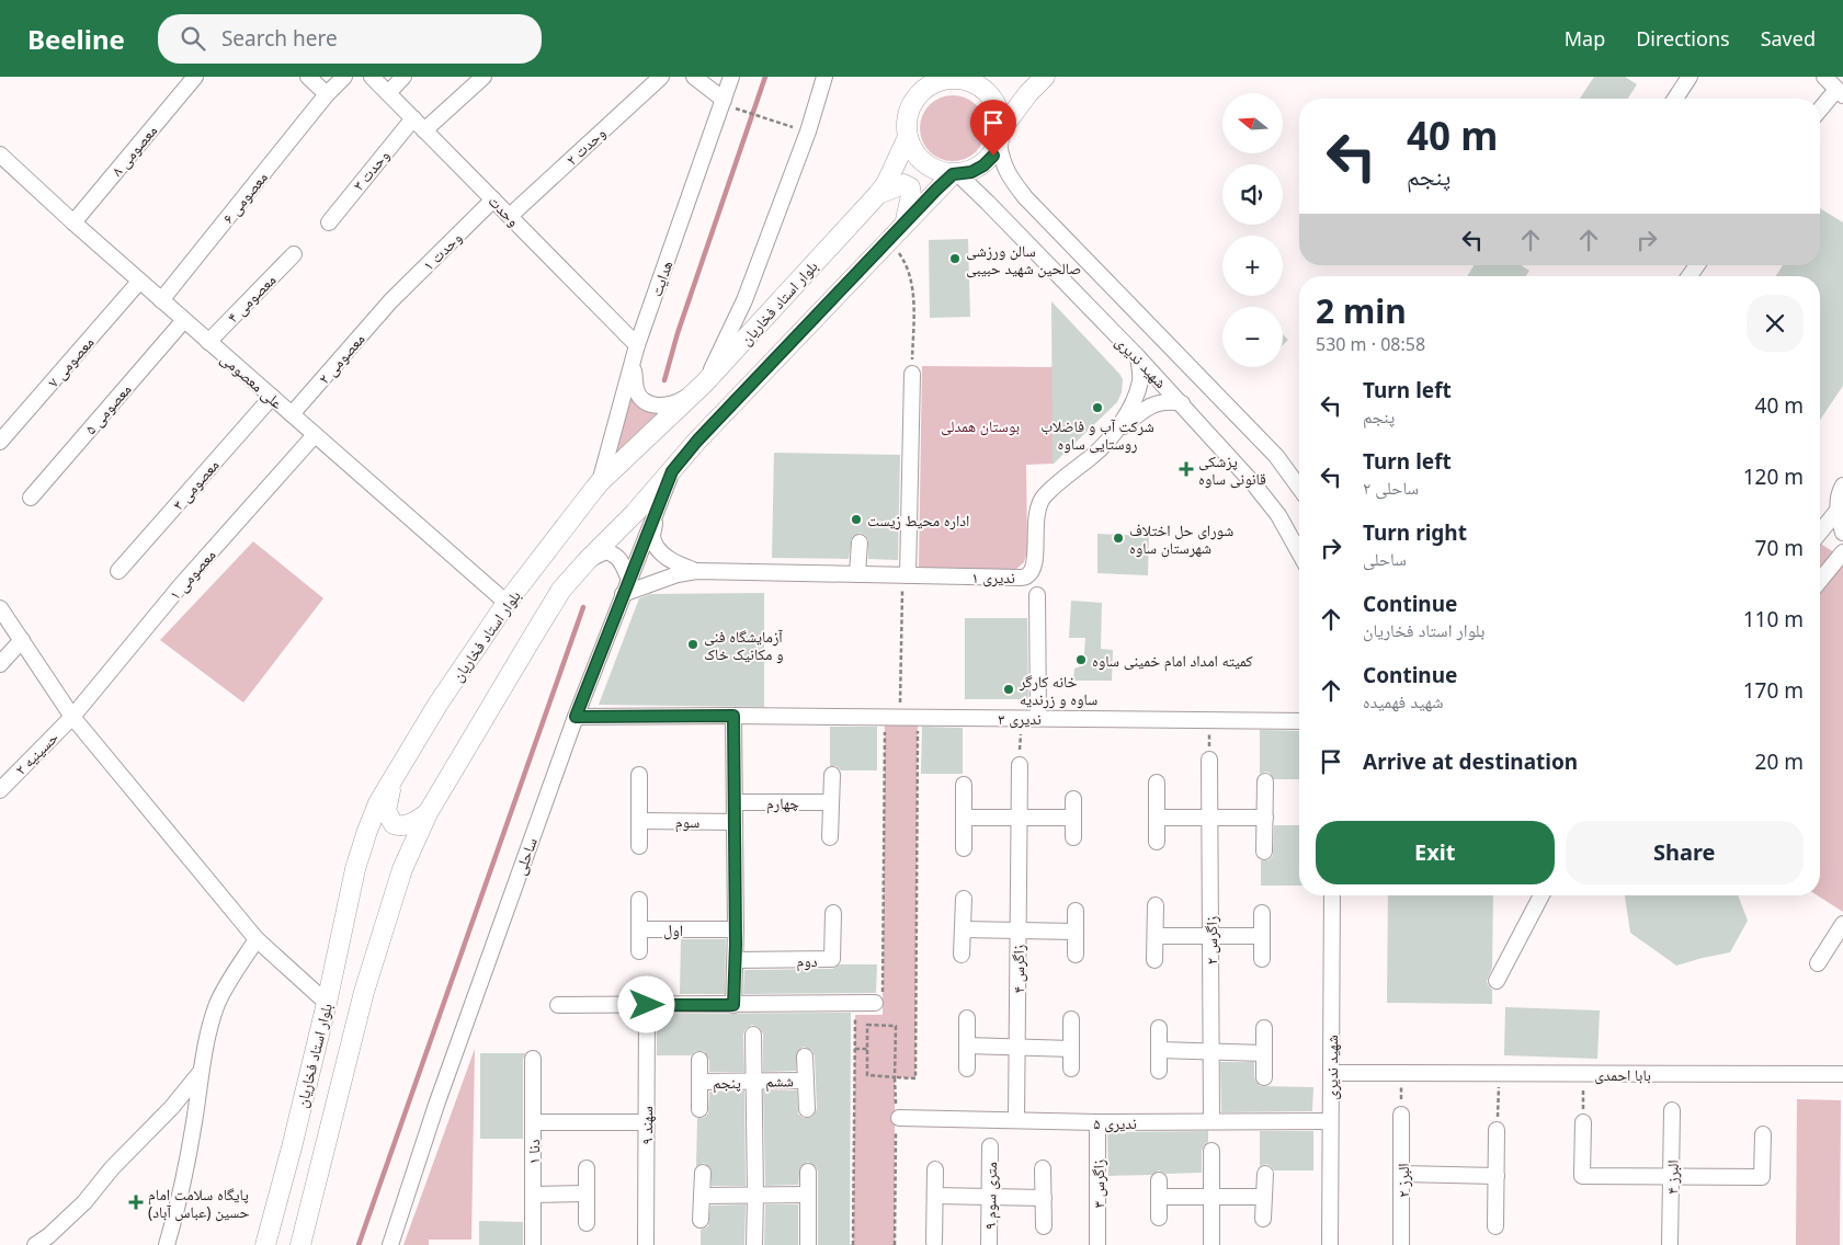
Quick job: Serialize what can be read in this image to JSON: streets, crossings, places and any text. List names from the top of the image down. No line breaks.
{"streets":{"main road":["بلوار استاد فخاریان"],"street":["وحدت ۲","معصومی ۸","وحدت ۳","معصومی ۶","وحدت","وحدت ۱","هدایت","معصومی ۴","معصومی ۲","معصومی ۷","شهید ندیری","علی معصومی","معصومی ۵","معصومی ۳","معصومی ۱","ندیری ۱","ندیری ۳","حسینیه ۲","چهارم","سوم","ساحلی","اول","زاگرس ۲","دوم","زاگرس ۴","بابا احمدی","ششم","پنجم","ندیری ۵","سهند ۹","دنا ۱","البرز ۴","البرز ۲","زاگرس ۳","۹ متری سوم"]},"crossings":[["وحدت ۲","وحدت"],["معصومی ۸","علی معصومی"],["وحدت ۳","وحدت"],["معصومی ۶","علی معصومی"],["وحدت","وحدت ۱"],["وحدت","هدایت"],["وحدت ۱","معصومی ۲"],["هدایت","بلوار استاد فخاریان"],["معصومی ۴","علی معصومی"],["بلوار استاد فخاریان","شهید ندیری"],["بلوار استاد فخاریان","علی معصومی"],["معصومی ۲","علی معصومی"],["معصومی ۷","علی معصومی"],["شهید ندیری","ندیری ۱"],["شهید ندیری","بابا احمدی"],["شهید ندیری","ندیری ۵"],["علی معصومی","معصومی ۵"],["علی معصومی","معصومی ۳"],["علی معصومی","معصومی ۱"],["معصومی ۱","حسینیه ۲"],["ندیری ۳","ساحلی"],["زاگرس ۲","ندیری ۵"],["زاگرس ۴","ندیری ۵"],["ششم","پنجم"],["ندیری ۵","زاگرس ۳"]],"parks":["بوستان همدلی"],"places":{"other":["سالن ورزشی صالحین شهید حبیبی","شرکت آب و فاضلاب روستایی ساوه","اداره محیط زیست","شورای حل اختلاف شهرستان ساوه","آزمایشگاه فنی و مکانیک خاک","کمیته امداد امام خمینی ساوه","خانه کارگر ساوه و زرندیه"],"health":["پزشکی قانونی ساوه","پایگاه سلامت امام حسین (عباس آباد)"]},"north":"left","page":{"header":"Beeline","search":"Search here","nav":["Map","Directions","Saved"],"map_buttons":["+","−"],"turn":["40 m","پنجم"],"heading":["2 min","530 m · 08:58"],"list":[{"name":"Turn left","note":"پنجم","value":"40 m"},{"name":"Turn left","note":"ساحلی ۲","value":"120 m"},{"name":"Turn right","note":"ساحلی","value":"70 m"},{"name":"Continue","note":"بلوار استاد فخاریان","value":"110 m"},{"name":"Continue","note":"شهید فهمیده","value":"170 m"},{"name":"Arrive at destination","value":"20 m"}],"buttons":["Exit","Share"]}}
